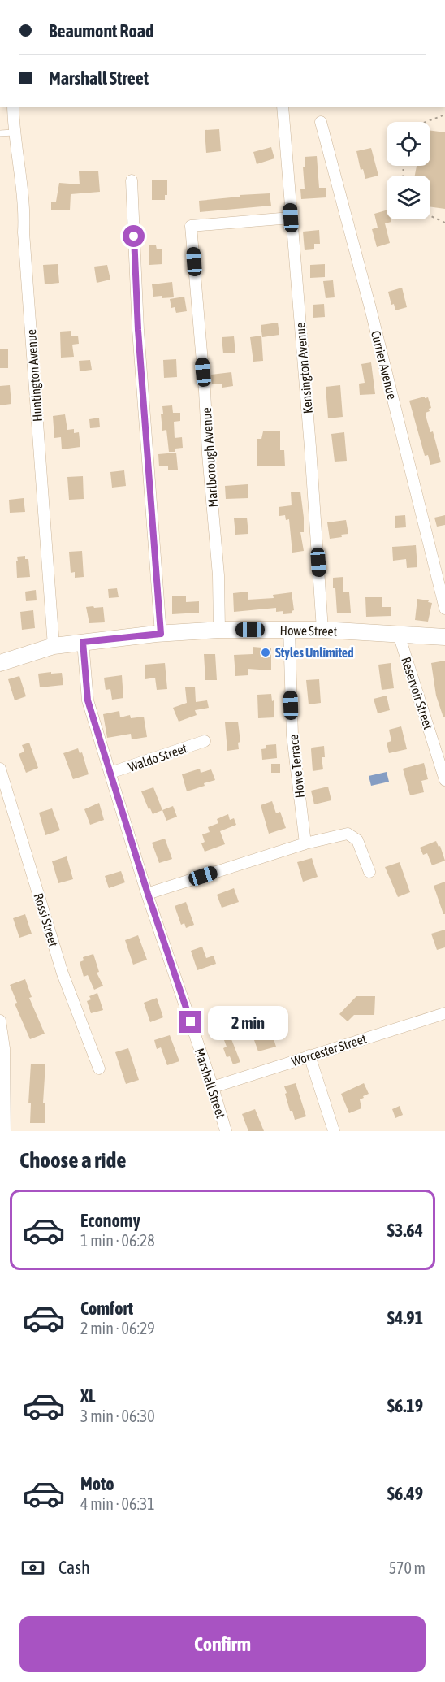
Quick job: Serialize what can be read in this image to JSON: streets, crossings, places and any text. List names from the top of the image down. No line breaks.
{"streets":{"main road":["Howe Street"],"street":["Currier Avenue","Kensington Avenue","Huntington Avenue","Marlborough Avenue","Reservoir Street","Waldo Street","Howe Terrace","Rossi Street","Worcester Street","Marshall Street"]},"crossings":[["Kensington Avenue","Marlborough Avenue"],["Kensington Avenue","Howe Street"],["Huntington Avenue","Howe Street"],["Marlborough Avenue","Howe Street"],["Howe Street","Reservoir Street"],["Howe Street","Howe Terrace"],["Howe Street","Marshall Street"],["Waldo Street","Marshall Street"],["Worcester Street","Marshall Street"]],"places":["Styles Unlimited"],"page":{"banner":["Beaumont Road","Marshall Street"],"bubble":"2 min","heading":"Choose a ride","list":[{"name":"Economy","note":"1 min · 06:28","value":"$3.64"},{"name":"Comfort","note":"2 min · 06:29","value":"$4.91"},{"name":"XL","note":"3 min · 06:30","value":"$6.19"},{"name":"Moto","note":"4 min · 06:31","value":"$6.49"}],"pay":["Cash","570 m"],"buttons":"Confirm"}}
